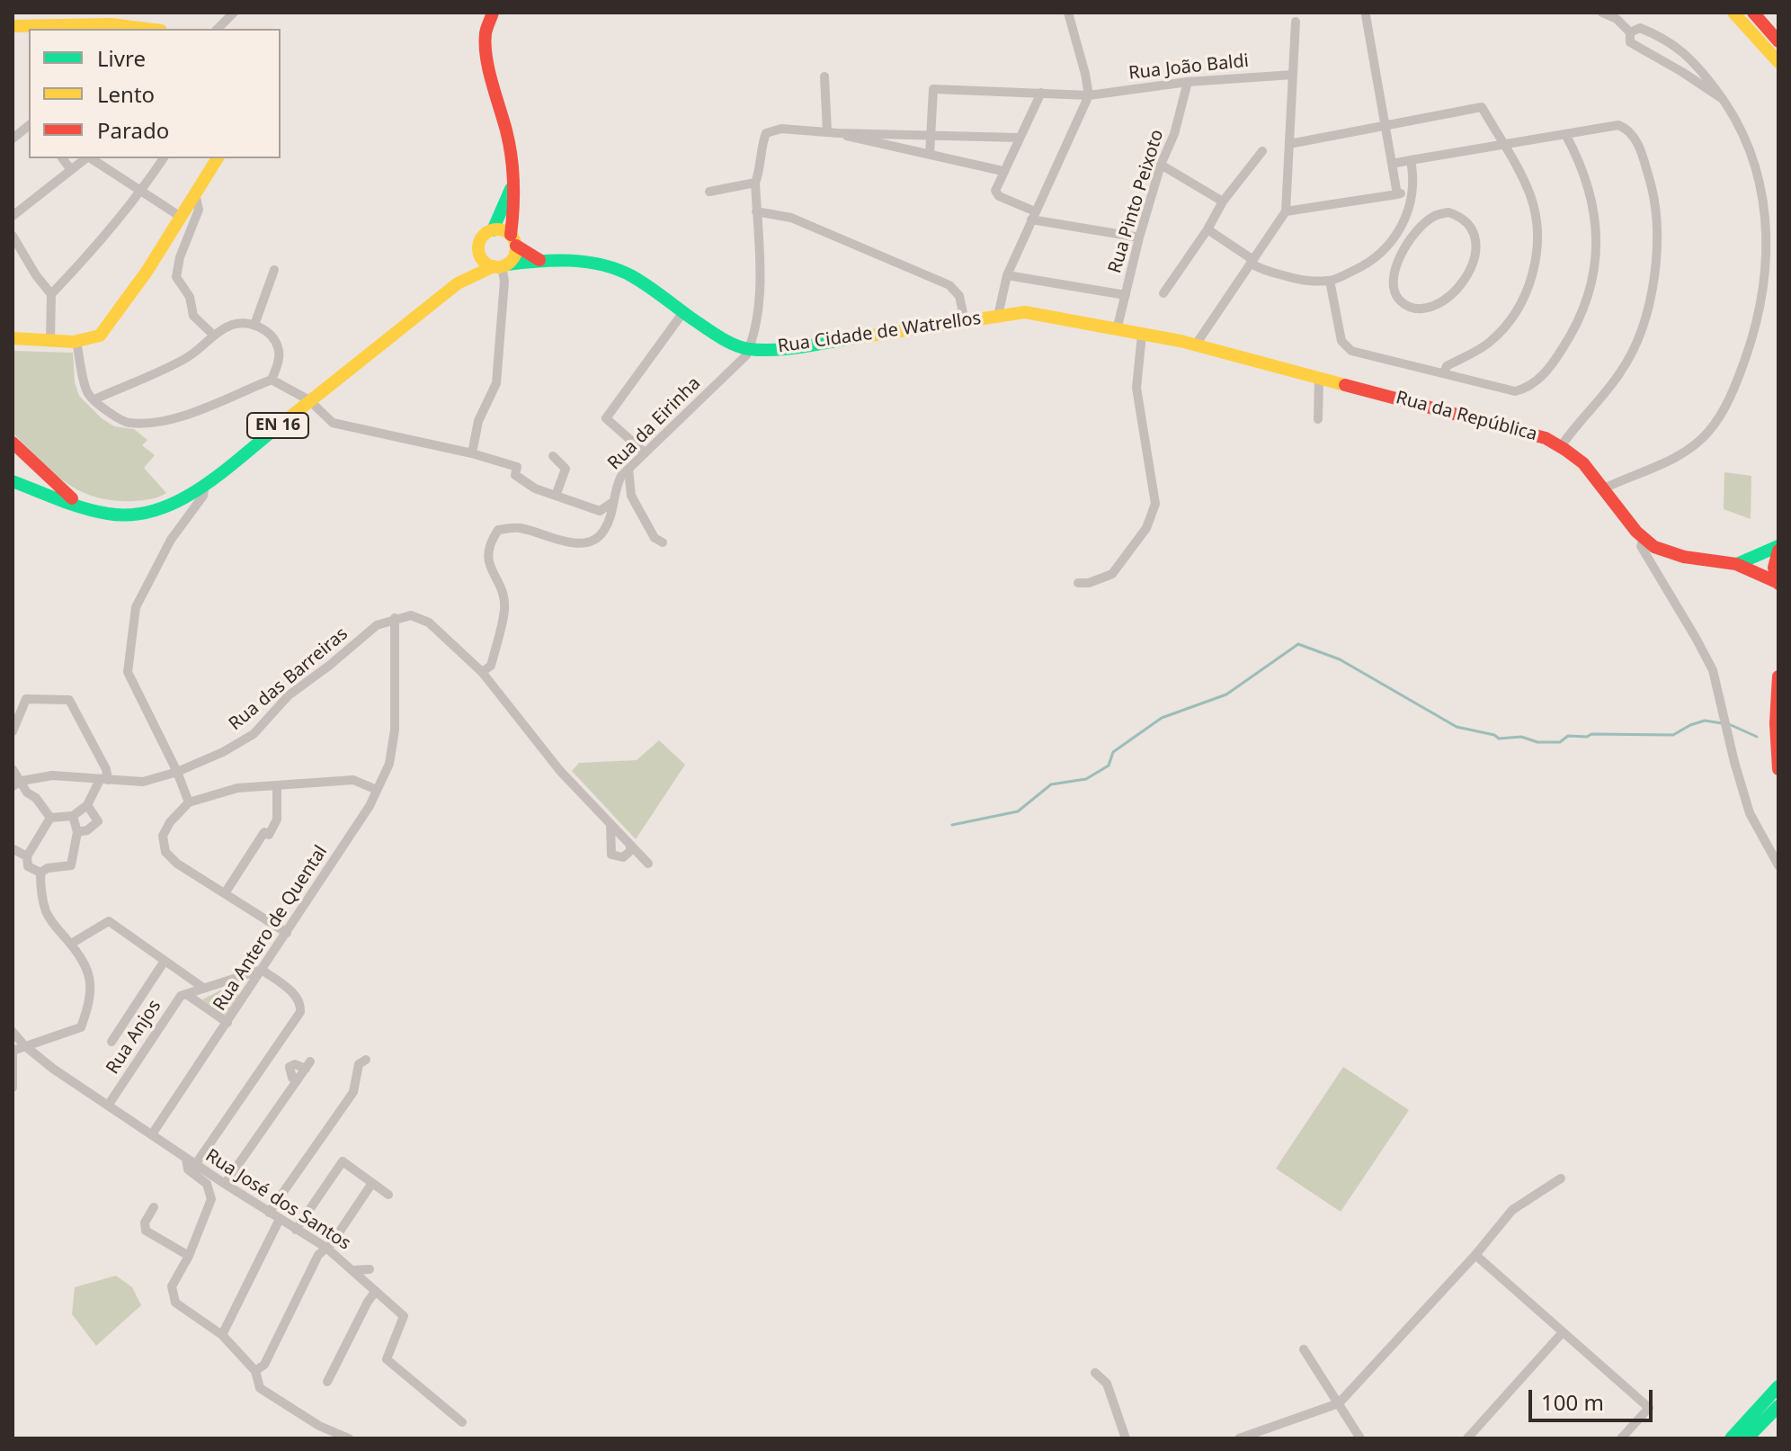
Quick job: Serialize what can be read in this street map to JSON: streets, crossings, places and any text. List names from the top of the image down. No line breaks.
{"streets":{"main road":["Rua Cidade de Watrellos","Rua da República","EN 16"],"street":["Rua João Baldi","Rua Pinto Peixoto","Rua da Eirinha","Rua das Barreiras","Rua Antero de Quental","Rua Anjos","Rua José dos Santos"]},"crossings":[["Rua João Baldi","Rua Pinto Peixoto"],["Rua Pinto Peixoto","Rua Cidade de Watrellos"],["Rua Cidade de Watrellos","Rua da República"],["Rua Cidade de Watrellos","Rua da Eirinha"],["Rua das Barreiras","Rua Antero de Quental"],["Rua Antero de Quental","Rua Anjos"],["Rua Antero de Quental","Rua José dos Santos"],["Rua Anjos","Rua José dos Santos"]],"legend":["Livre","Lento","Parado"],"scale_bar":"100 m"}
